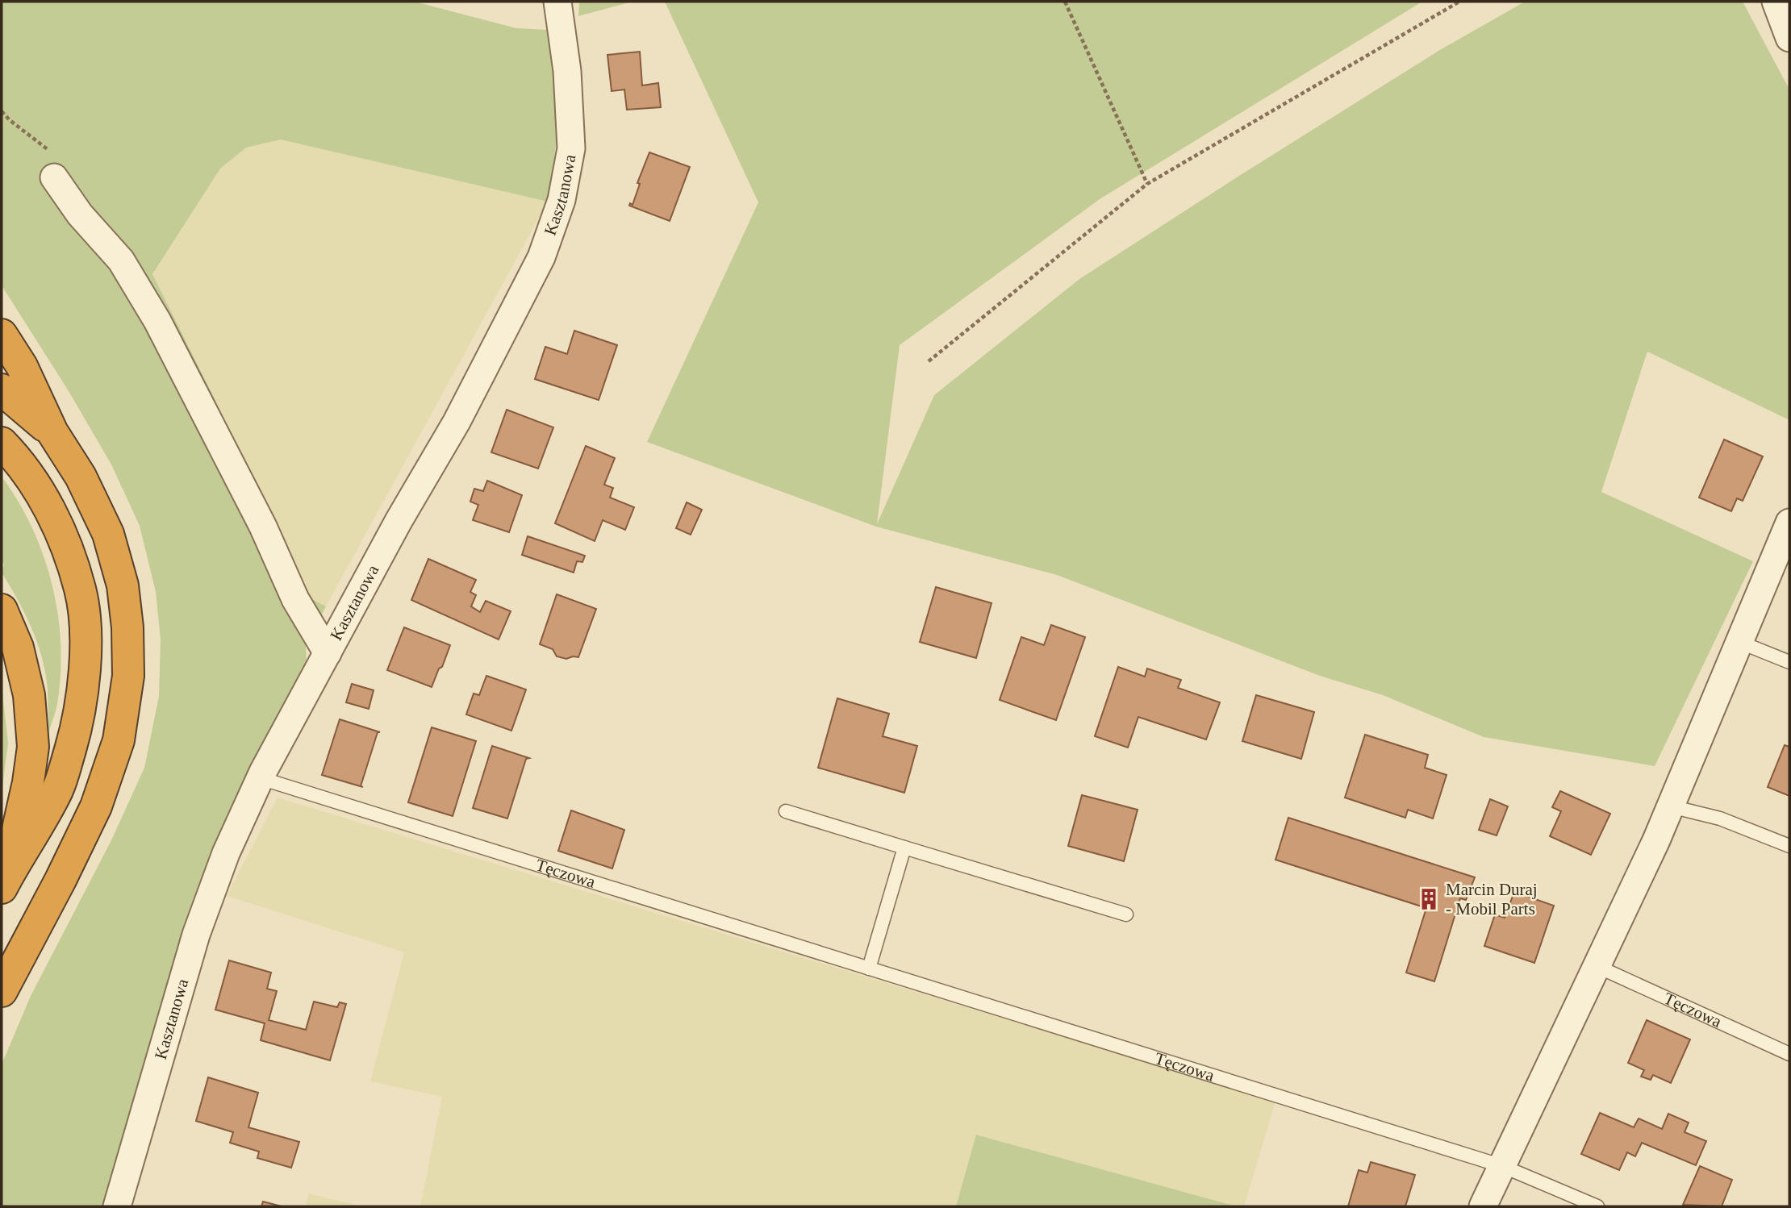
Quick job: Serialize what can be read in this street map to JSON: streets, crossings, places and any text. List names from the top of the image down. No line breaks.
{"streets":{"street":["Kasztanowa"],"lane":["Tęczowa"]},"crossings":[["Kasztanowa","Tęczowa"]],"places":{"building":["Marcin Duraj - Mobil Parts"]}}
